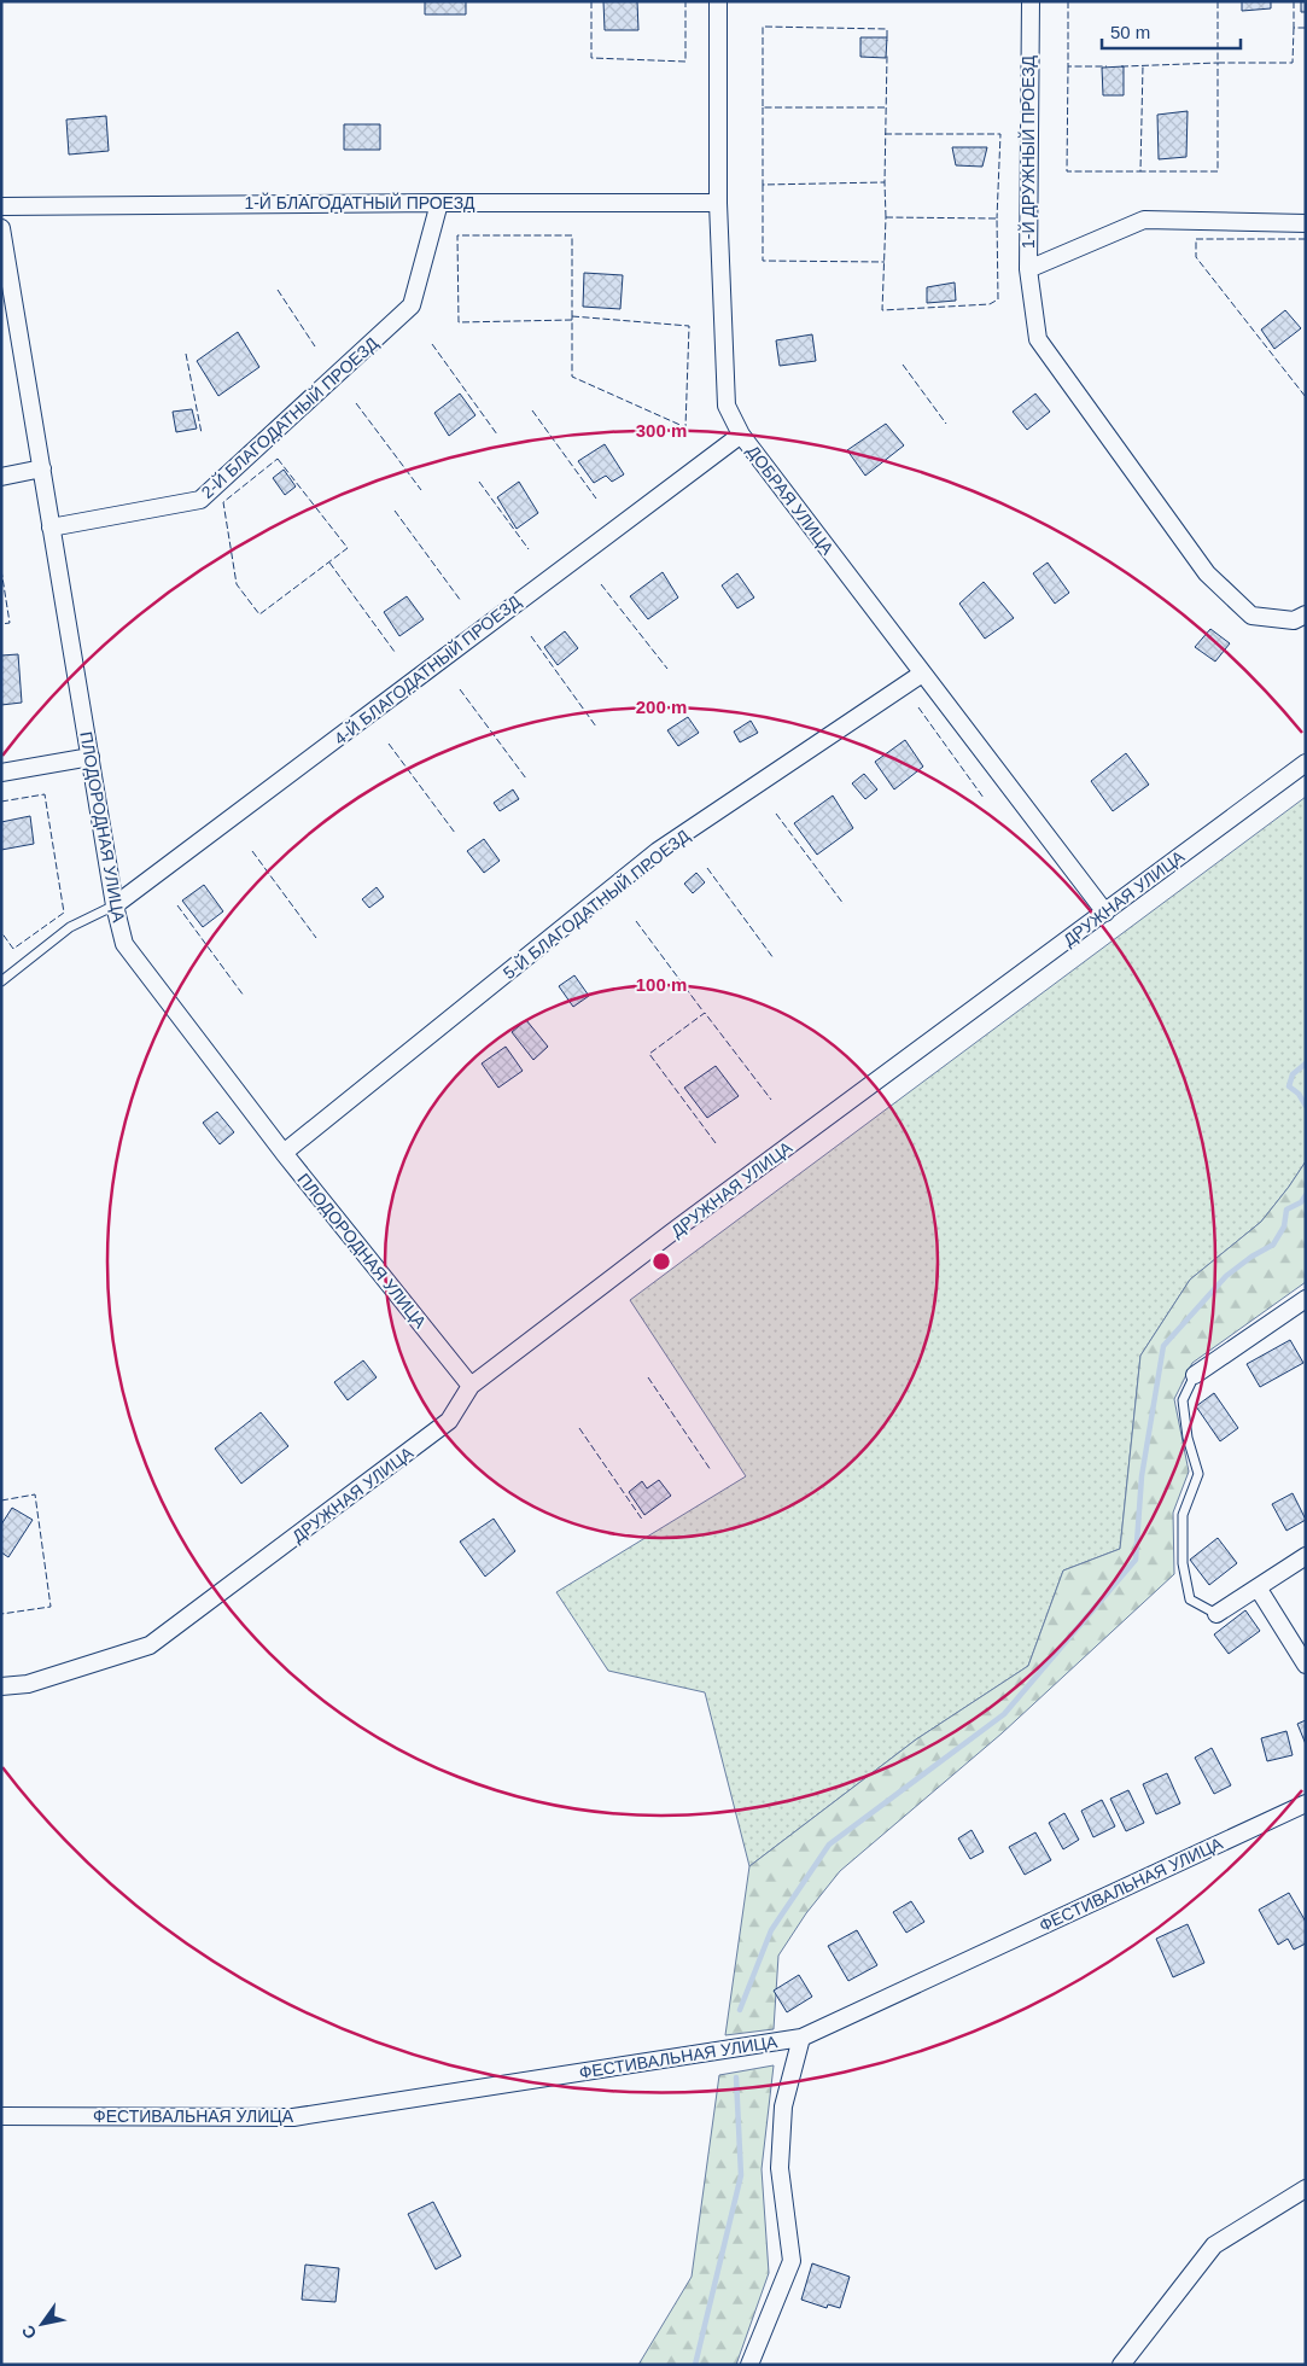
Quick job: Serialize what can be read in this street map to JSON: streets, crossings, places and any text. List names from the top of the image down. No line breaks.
{"streets":{"street":["1-Й ДРУЖНЫЙ ПРОЕЗД","1-Й БЛАГОДАТНЫЙ ПРОЕЗД","2-Й БЛАГОДАТНЫЙ ПРОЕЗД","ДОБРАЯ УЛИЦА","4-Й БЛАГОДАТНЫЙ ПРОЕЗД","ПЛОДОРОДНАЯ УЛИЦА","ДРУЖНАЯ УЛИЦА","5-Й БЛАГОДАТНЫЙ ПРОЕЗД","ФЕСТИВАЛЬНАЯ УЛИЦА"]},"crossings":[["1-Й БЛАГОДАТНЫЙ ПРОЕЗД","2-Й БЛАГОДАТНЫЙ ПРОЕЗД"],["1-Й БЛАГОДАТНЫЙ ПРОЕЗД","ДОБРАЯ УЛИЦА"],["2-Й БЛАГОДАТНЫЙ ПРОЕЗД","ПЛОДОРОДНАЯ УЛИЦА"],["ДОБРАЯ УЛИЦА","4-Й БЛАГОДАТНЫЙ ПРОЕЗД"],["ДОБРАЯ УЛИЦА","ДРУЖНАЯ УЛИЦА"],["ДОБРАЯ УЛИЦА","5-Й БЛАГОДАТНЫЙ ПРОЕЗД"],["4-Й БЛАГОДАТНЫЙ ПРОЕЗД","ПЛОДОРОДНАЯ УЛИЦА"],["ПЛОДОРОДНАЯ УЛИЦА","ДРУЖНАЯ УЛИЦА"],["ПЛОДОРОДНАЯ УЛИЦА","5-Й БЛАГОДАТНЫЙ ПРОЕЗД"]],"scale_bar":"50 m","north":"bottom left","rings":["300 m","200 m","100 m"]}
